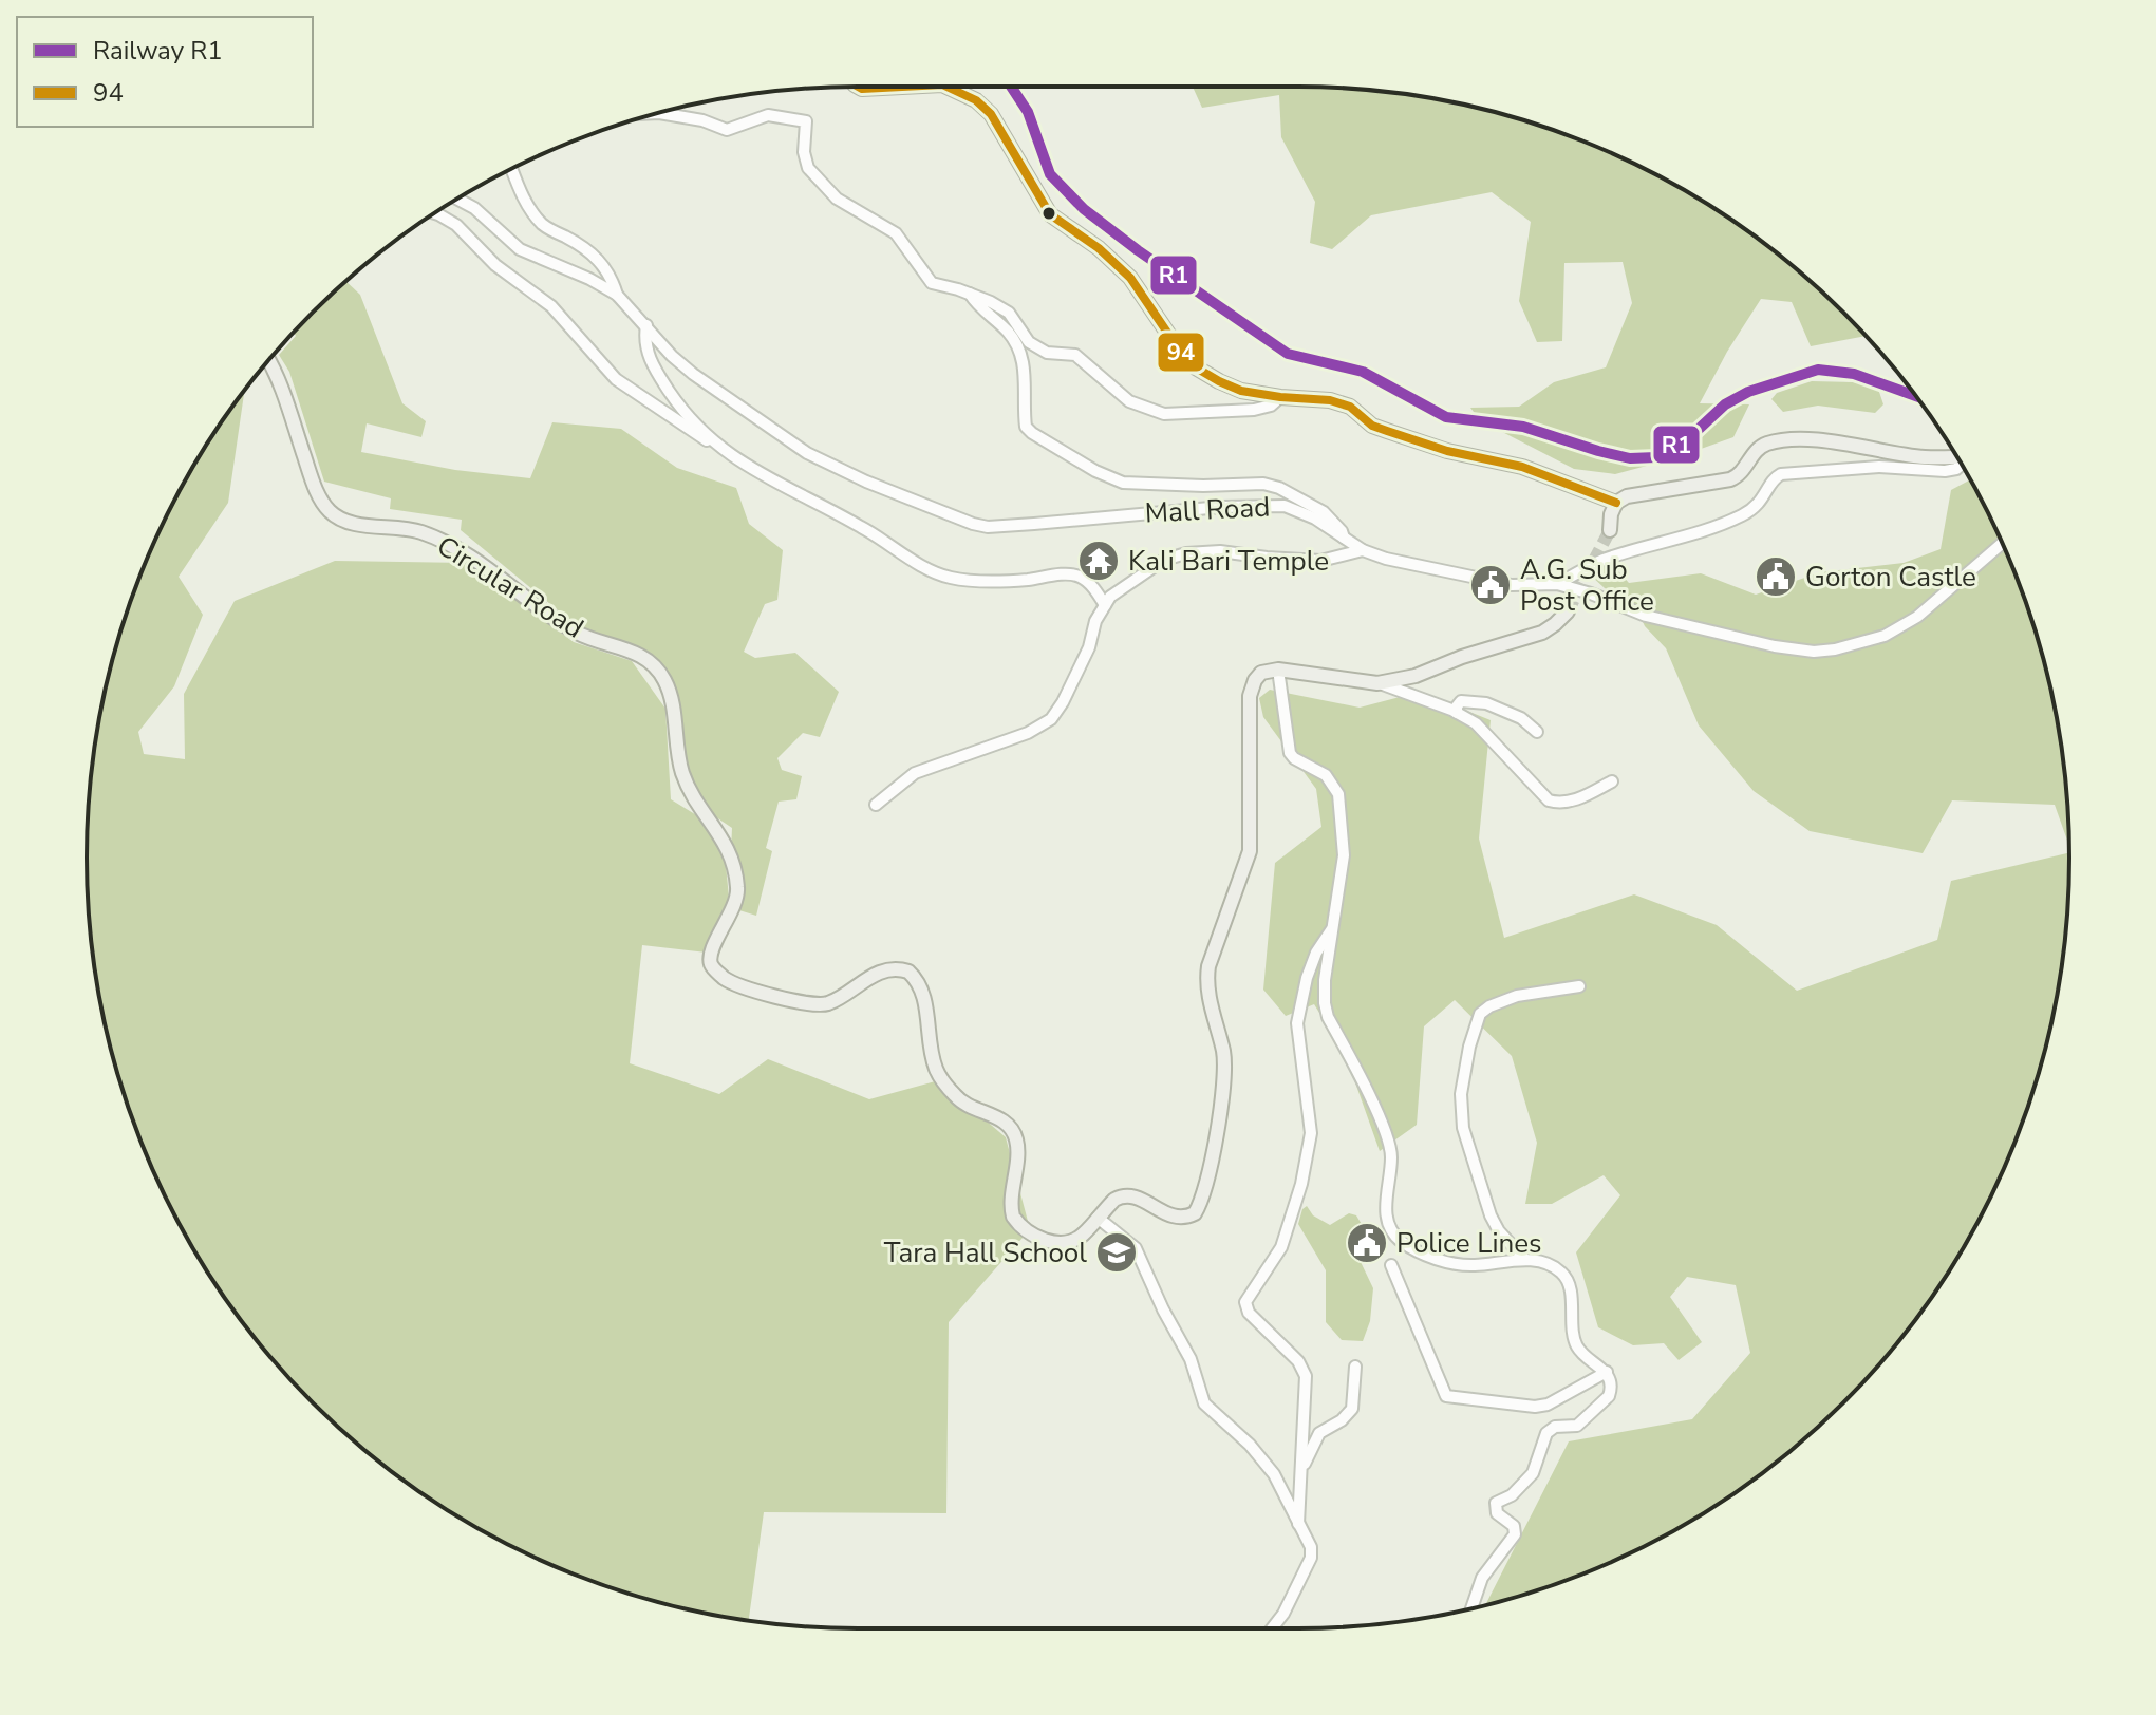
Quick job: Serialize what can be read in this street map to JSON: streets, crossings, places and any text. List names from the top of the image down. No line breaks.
{"streets":{"main road":["Circular Road"],"street":["Mall Road"]},"places":{"temple":["Kali Bari Temple"],"public building":["Gorton Castle","A.G. Sub Post Office","Police Lines"],"school or university":["Tara Hall School"]},"lines":["rail line R1","transit line 94"],"legend":["Railway R1","94"]}
